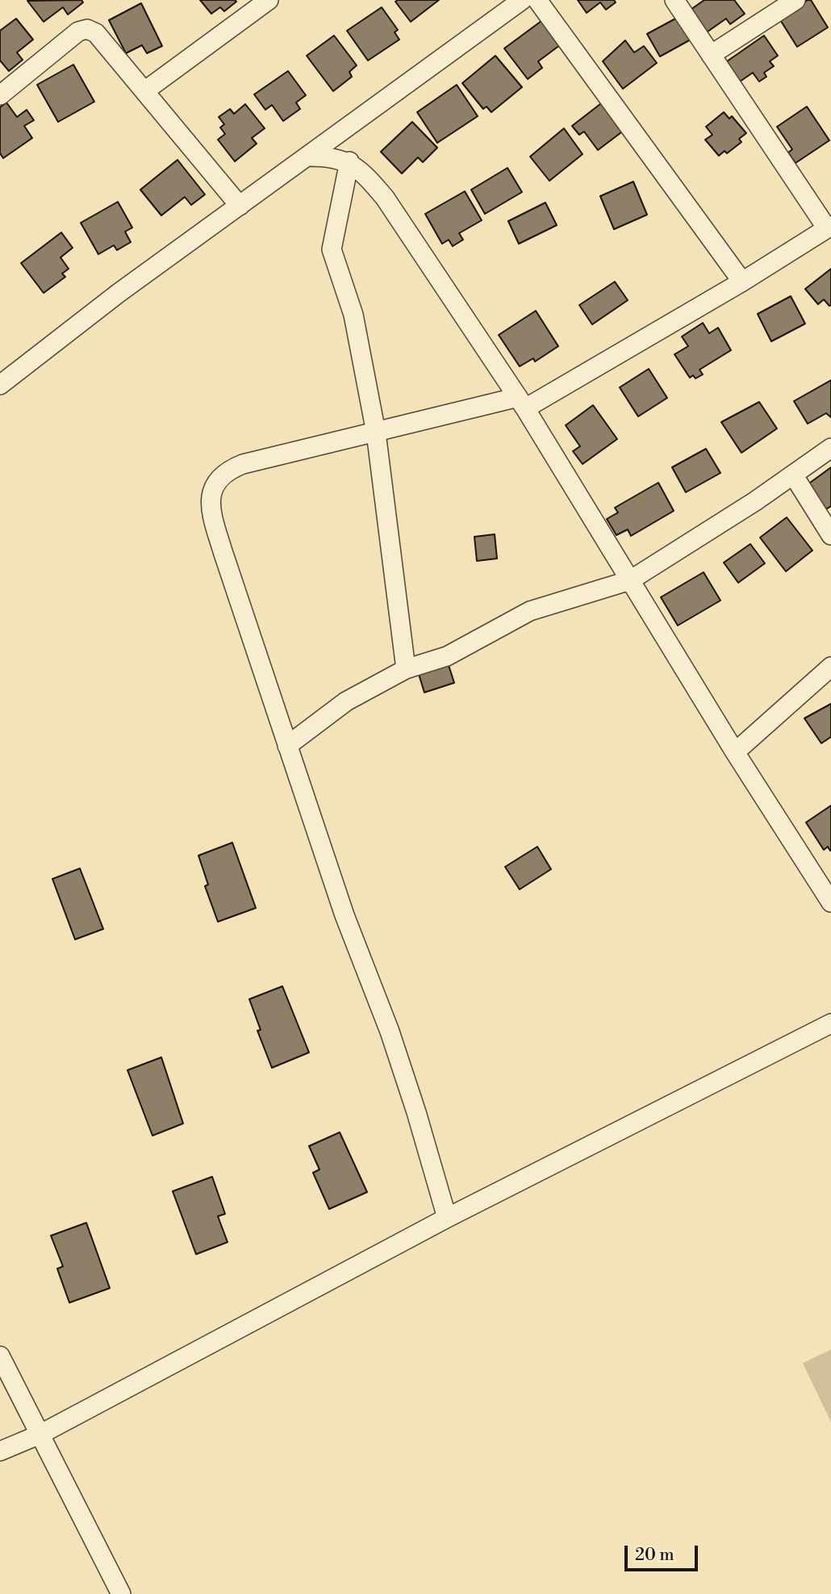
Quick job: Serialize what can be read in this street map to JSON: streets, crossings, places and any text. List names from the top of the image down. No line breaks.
{"scale_bar":"20 m"}
